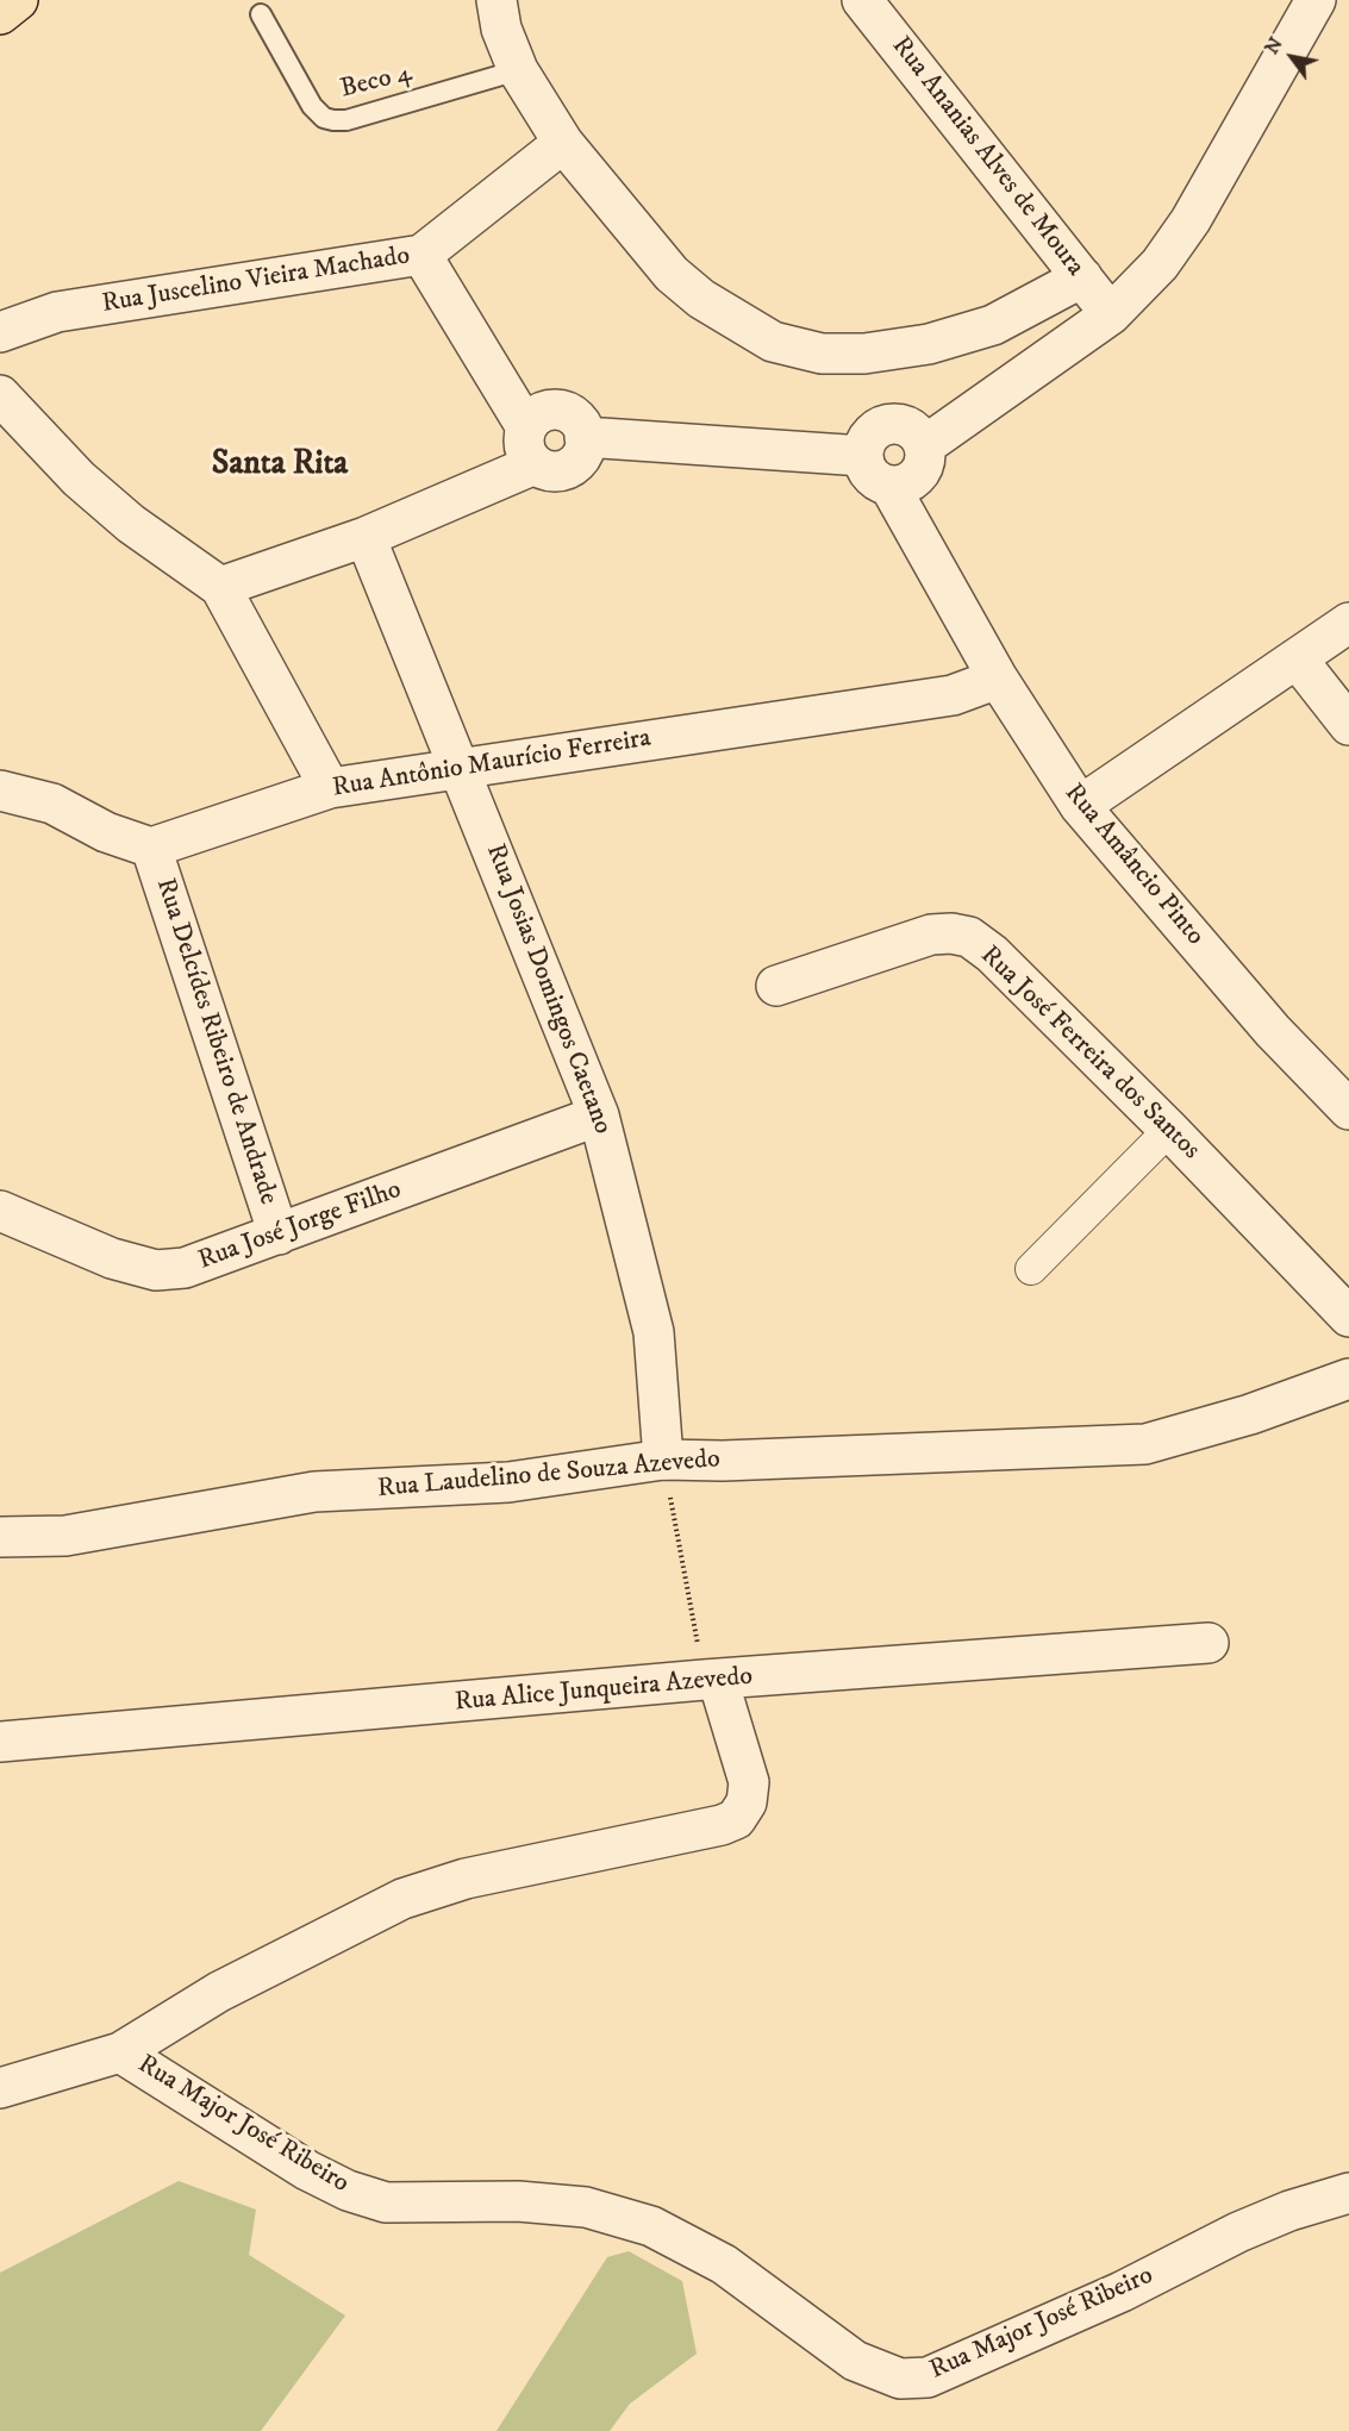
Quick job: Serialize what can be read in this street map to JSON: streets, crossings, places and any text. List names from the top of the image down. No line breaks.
{"streets":{"street":["Rua Ananias Alves de Moura","Rua Juscelino Vieira Machado","Rua Antônio Maurício Ferreira","Rua Amâncio Pinto","Rua Josias Domingos Caetano","Rua Delcídes Ribeiro de Andrade","Rua José Ferreira dos Santos","Rua José Jorge Filho","Rua Laudelino de Souza Azevedo","Rua Alice Junqueira Azevedo","Rua Major José Ribeiro"],"lane":["Beco 4"]},"crossings":[["Rua Antônio Maurício Ferreira","Rua Amâncio Pinto"],["Rua Antônio Maurício Ferreira","Rua Josias Domingos Caetano"],["Rua Antônio Maurício Ferreira","Rua Delcídes Ribeiro de Andrade"],["Rua Josias Domingos Caetano","Rua José Jorge Filho"],["Rua Josias Domingos Caetano","Rua Laudelino de Souza Azevedo"],["Rua Delcídes Ribeiro de Andrade","Rua José Jorge Filho"]],"districts":["Santa Rita"],"north":"top left"}
